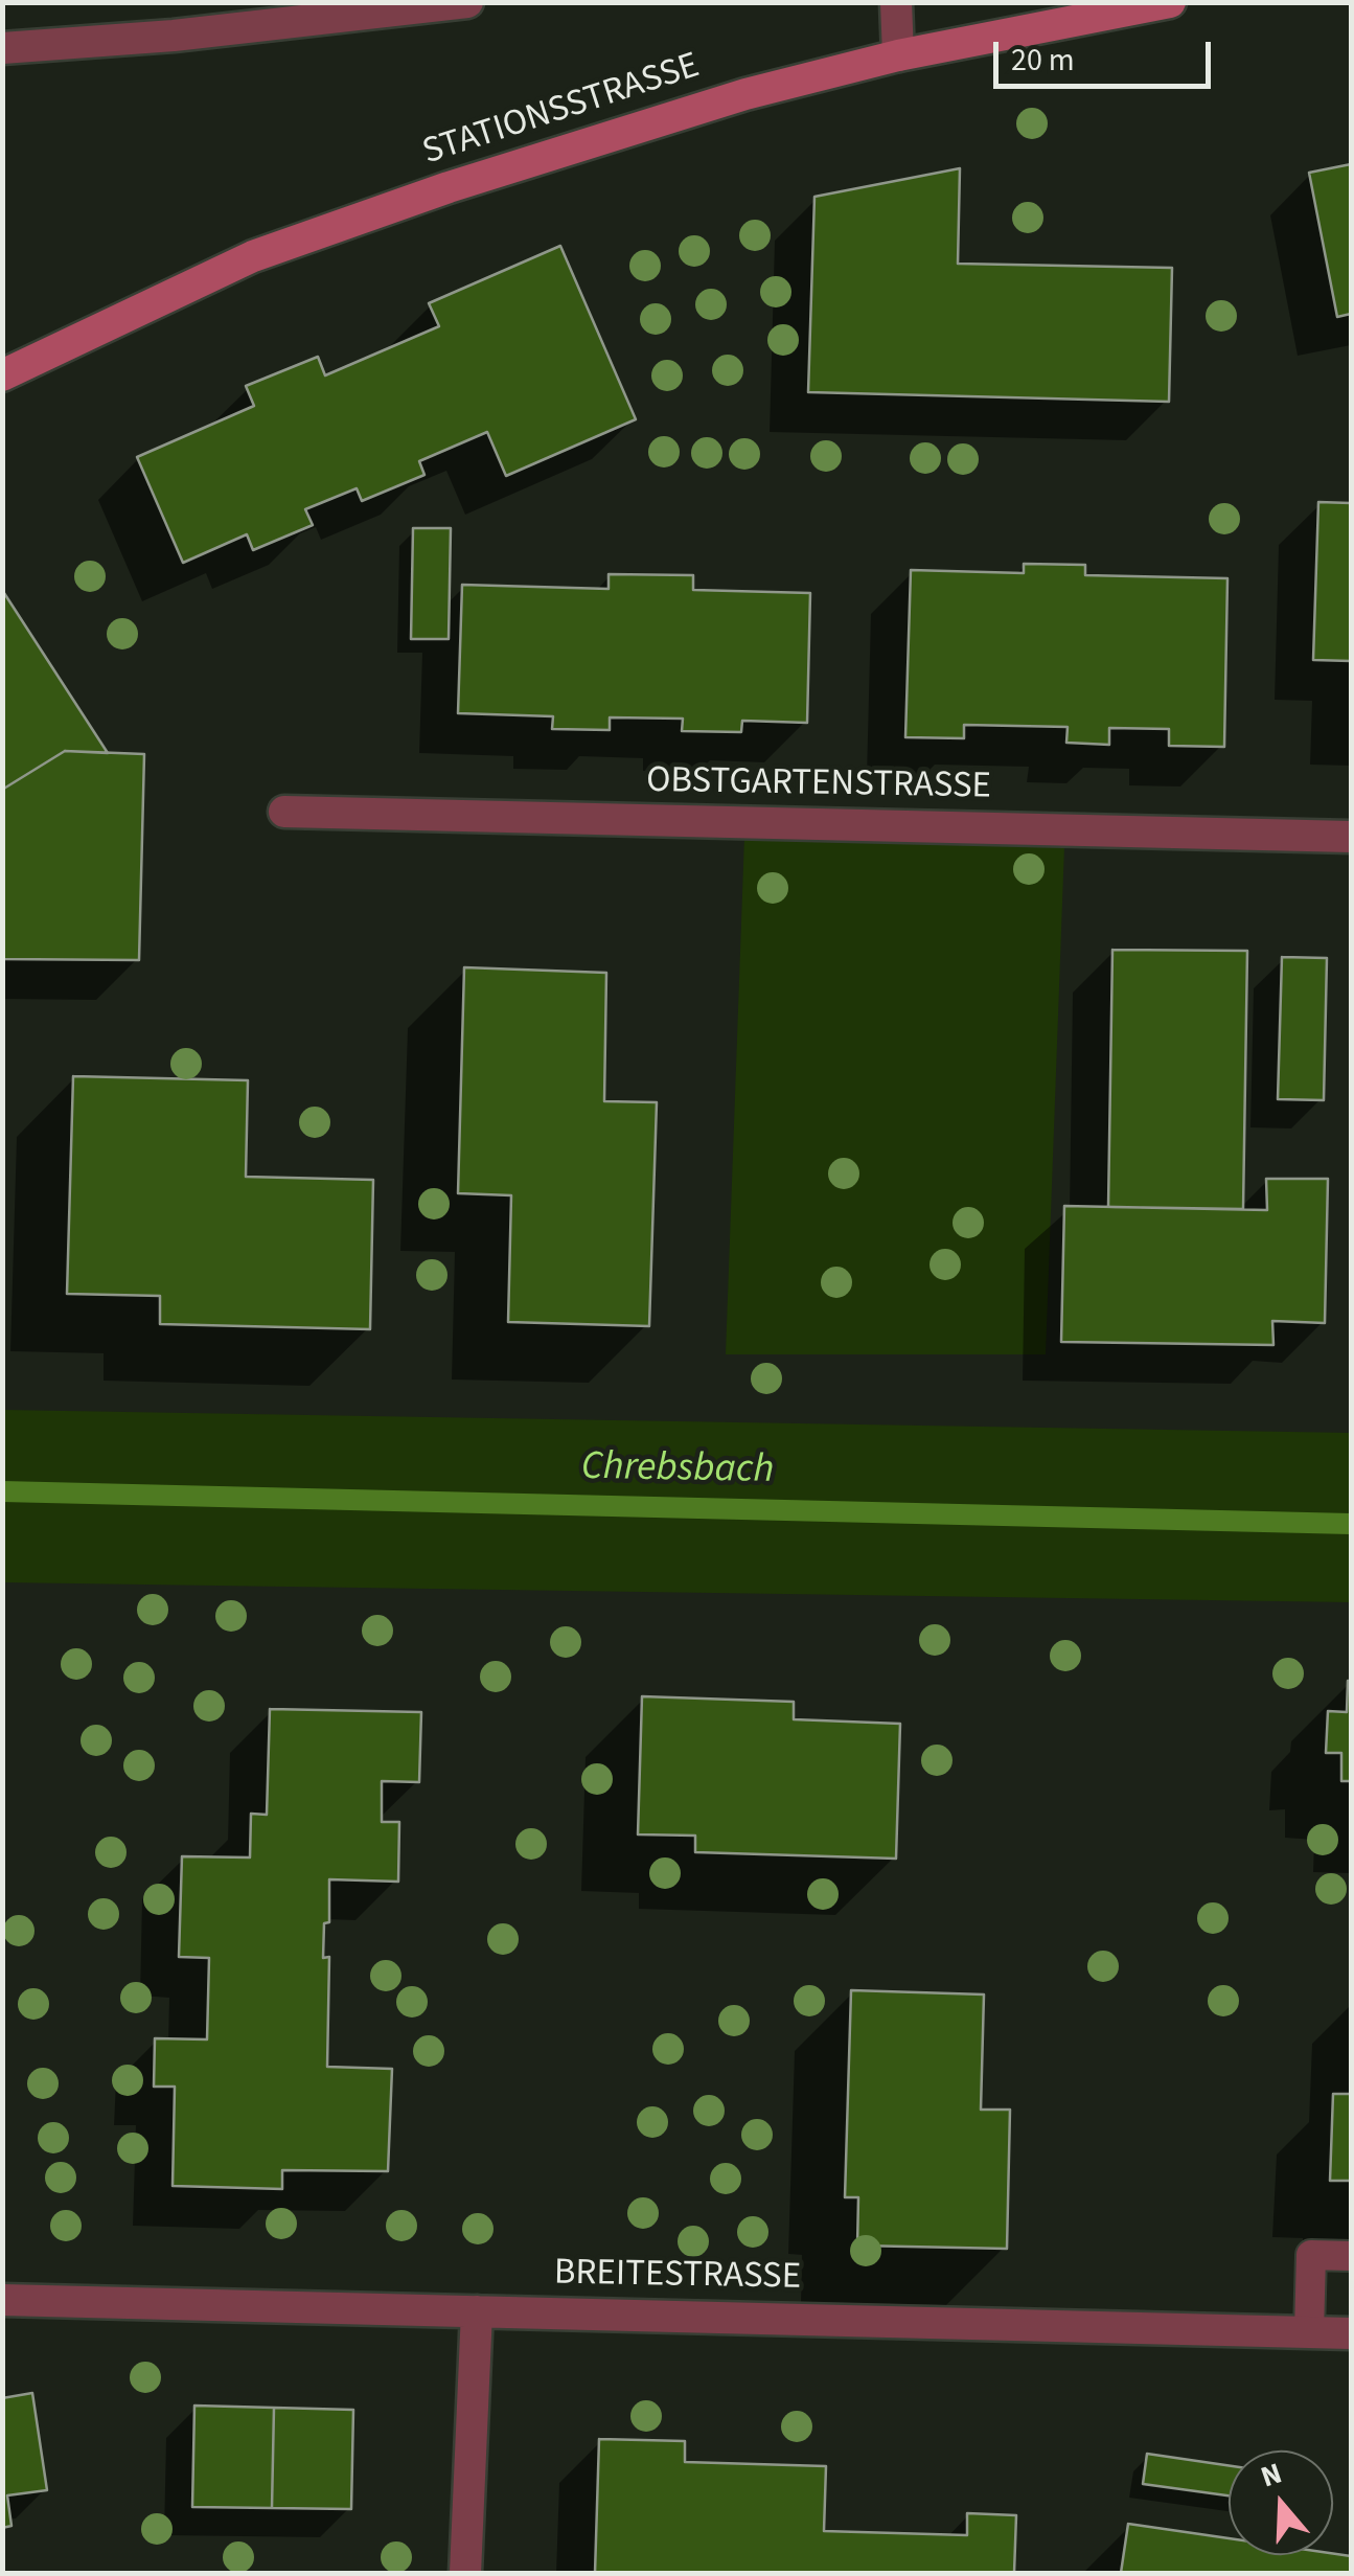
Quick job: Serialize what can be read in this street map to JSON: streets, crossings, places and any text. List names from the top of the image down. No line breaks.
{"streets":{"main road":["STATIONSSTRASSE"],"street":["OBSTGARTENSTRASSE","BREITESTRASSE"]},"water":["Chrebsbach"],"scale_bar":"20 m","north":"top"}
